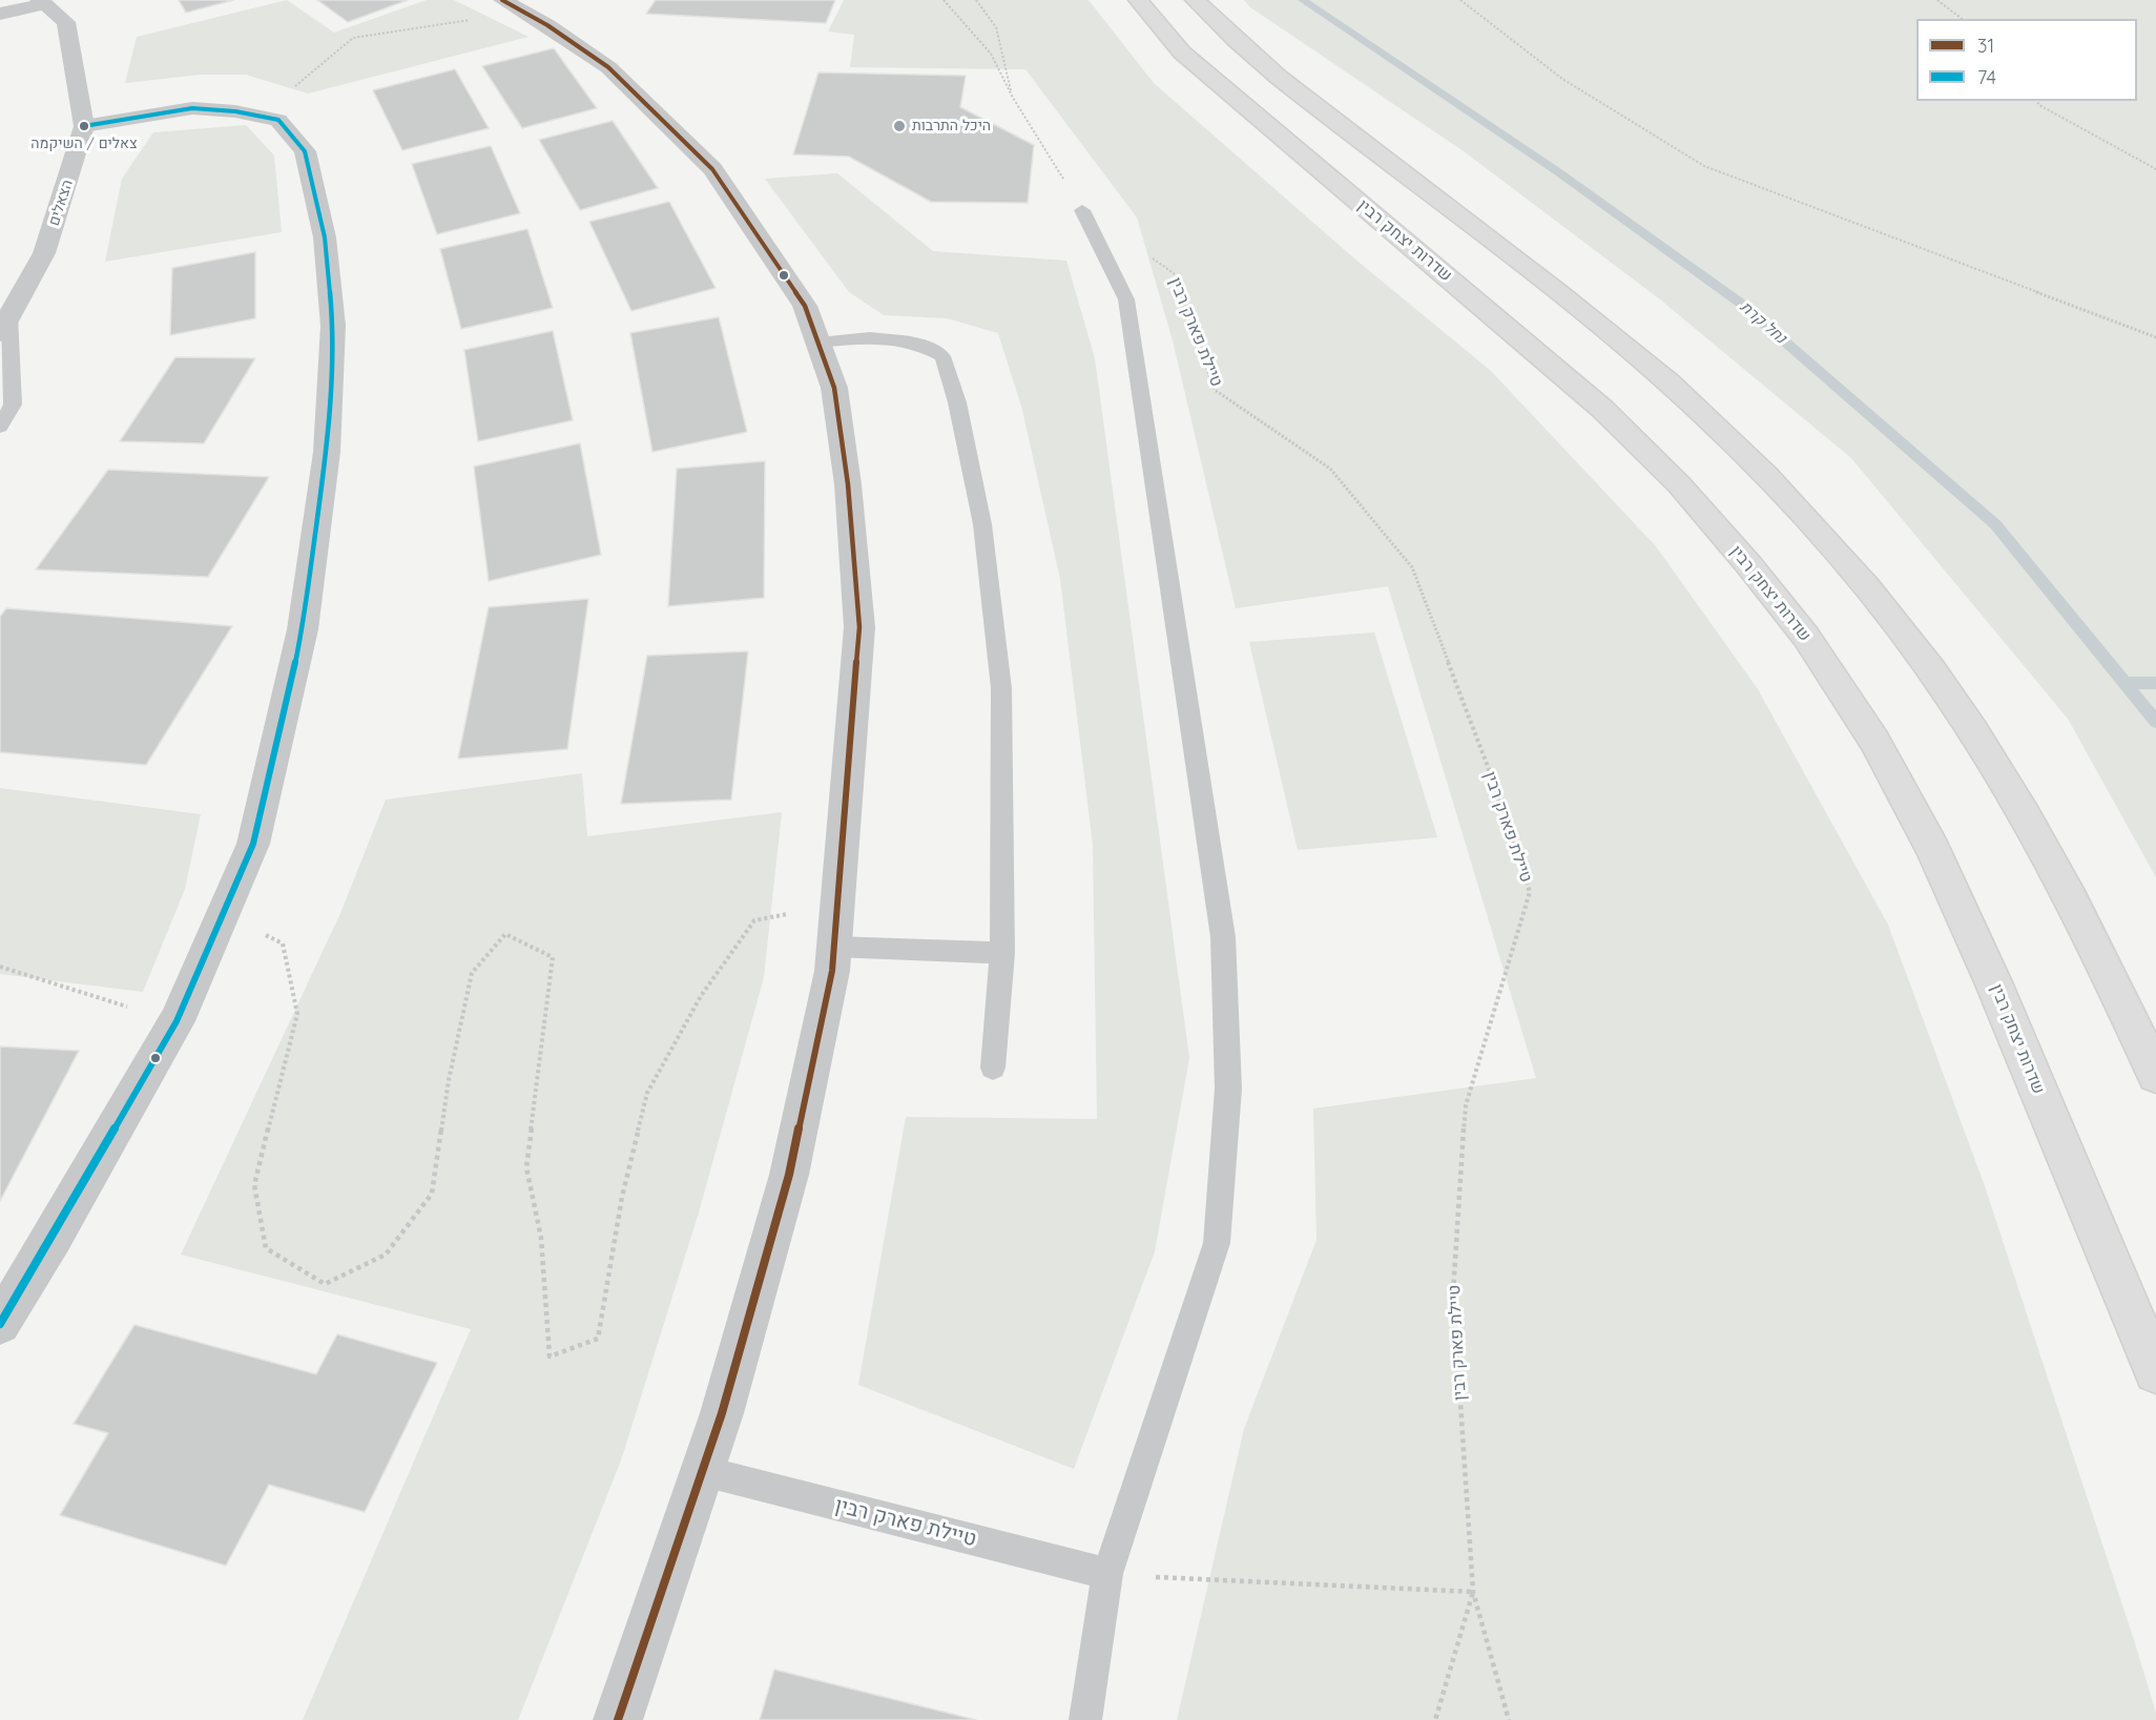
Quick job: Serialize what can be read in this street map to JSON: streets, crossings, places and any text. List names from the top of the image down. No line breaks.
{"streets":{"main road":["שדרות יצחק רבין"],"street":["הצאלים"],"lane":["טיילת פארק רבין"]},"water":["נחל קרת"],"places":["צאלים / השיקמה","היכל התרבות"],"lines":["transit line 31","transit line 74"],"legend":["31","74"]}
